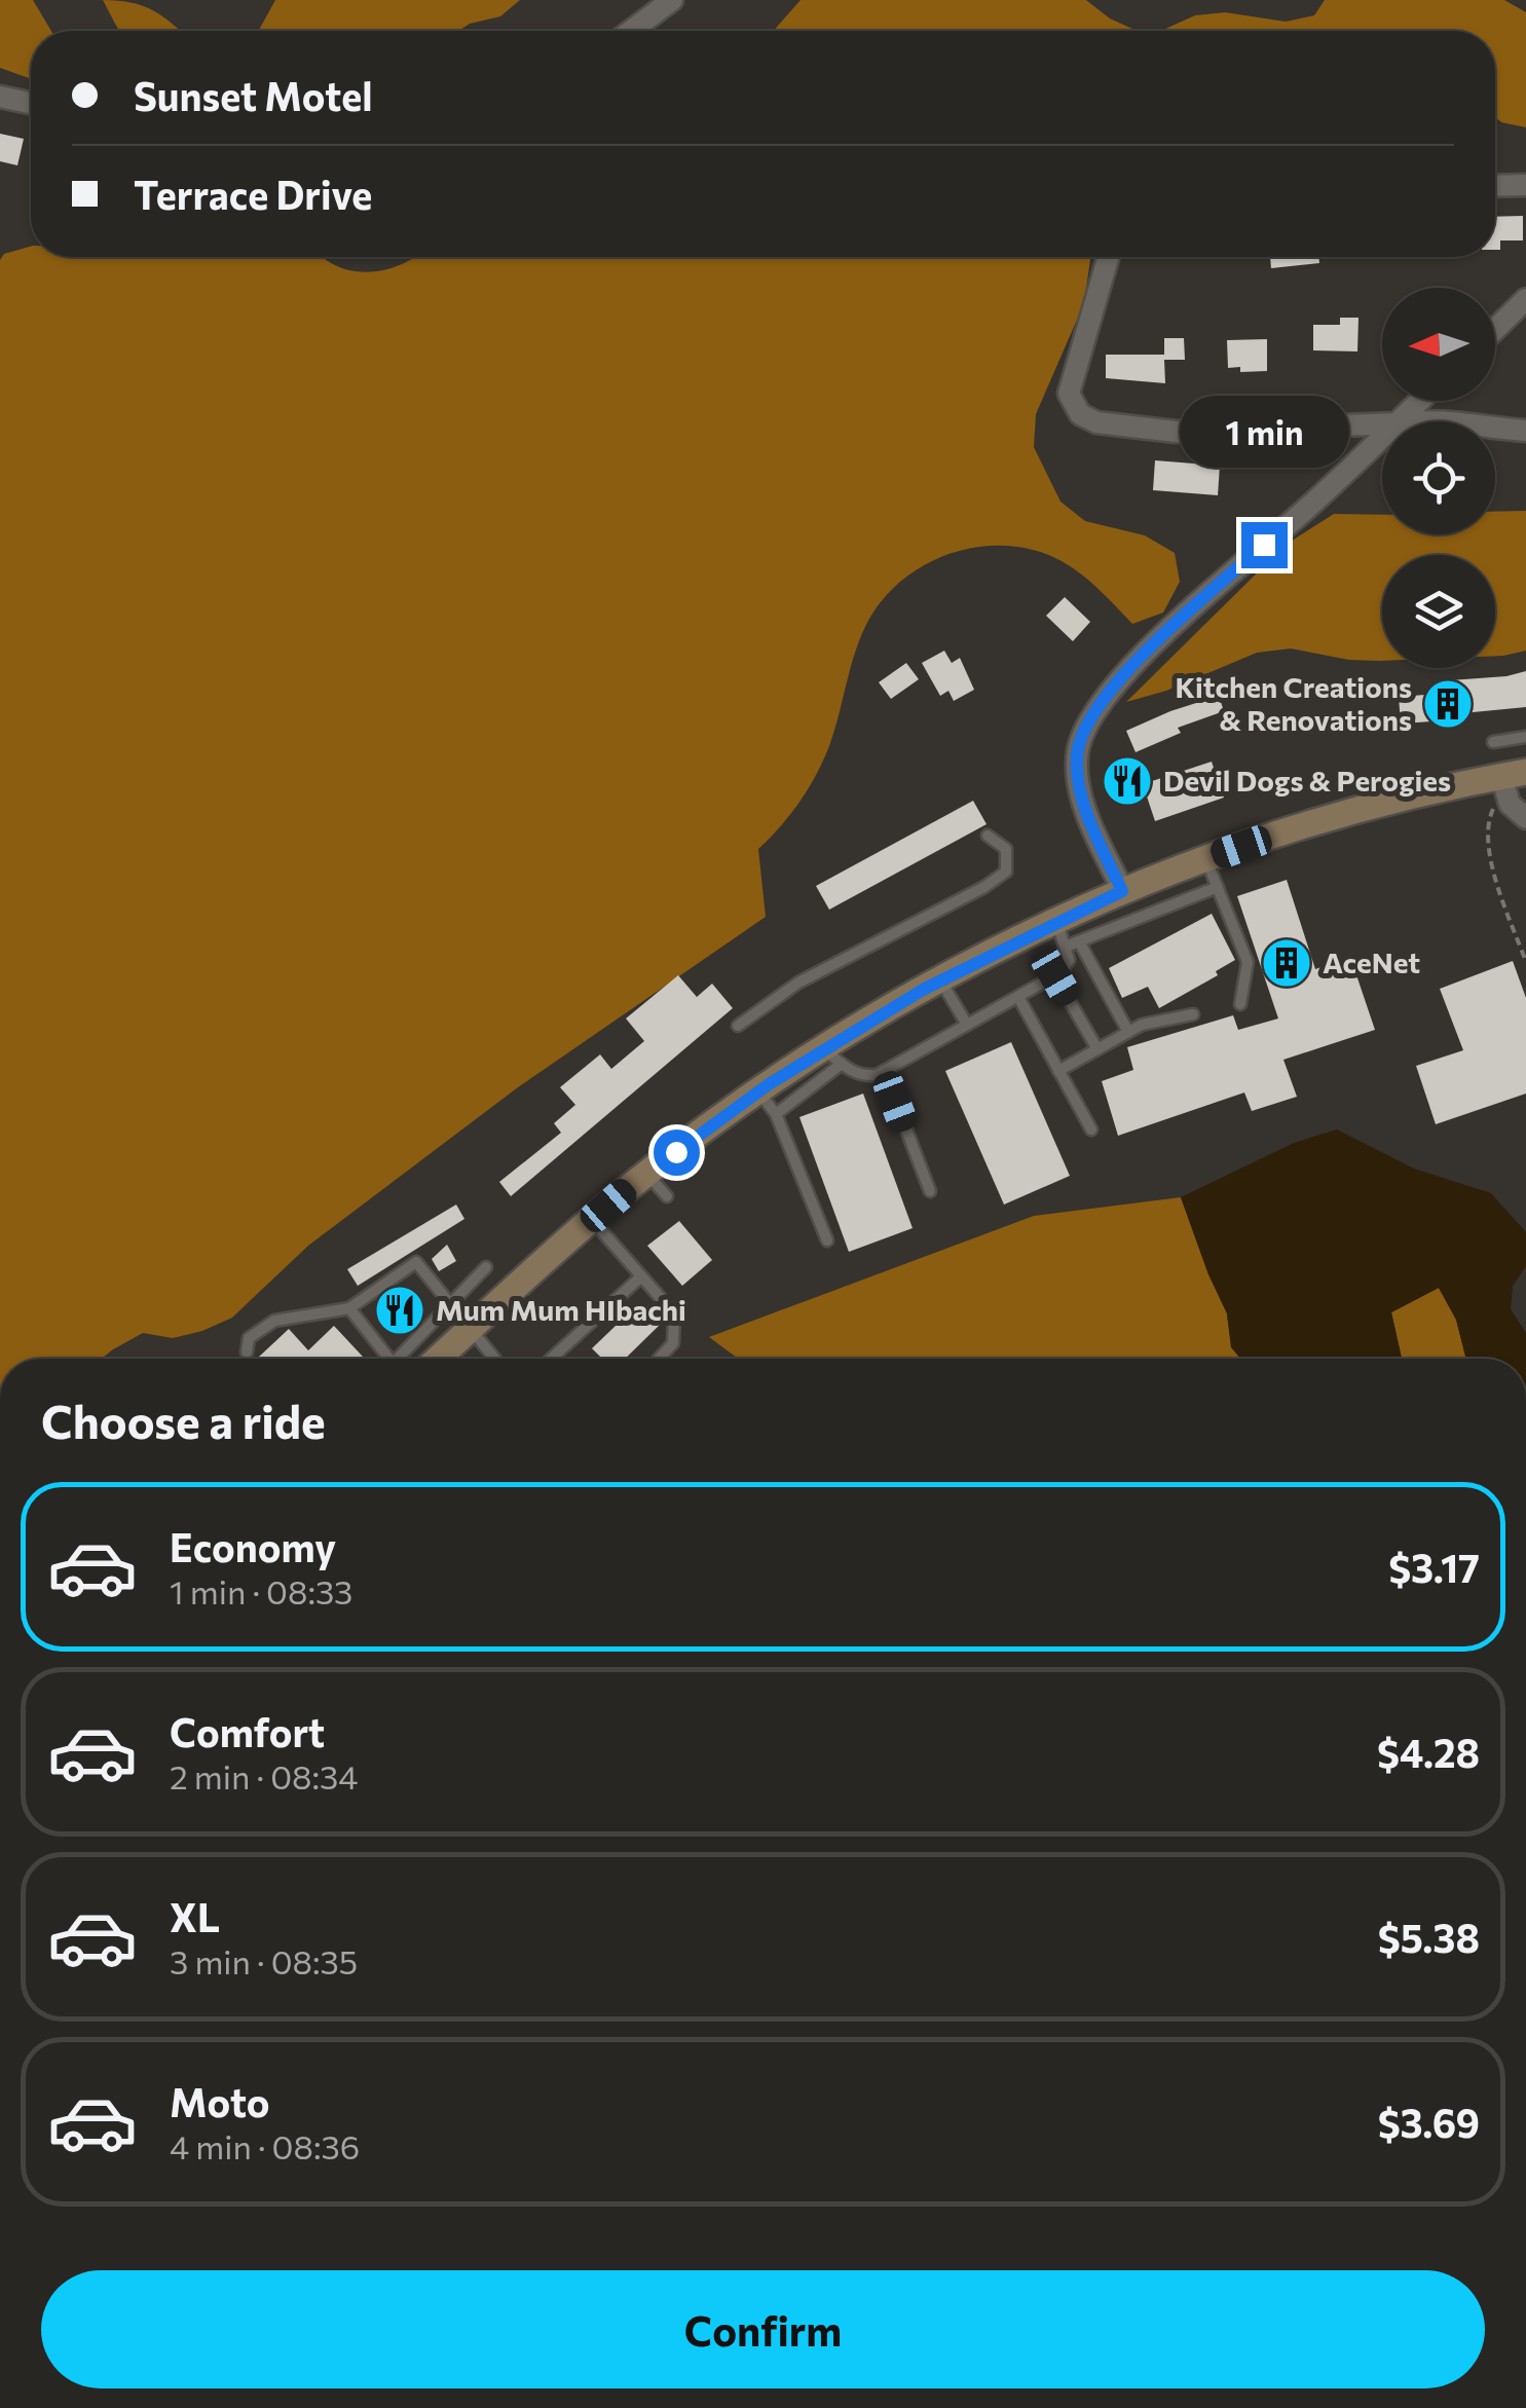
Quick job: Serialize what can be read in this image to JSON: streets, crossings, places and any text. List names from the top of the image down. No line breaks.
{"places":{"building":["Kitchen Creations & Renovations","AceNet"],"restaurant":["Devil Dogs & Perogies","Mum Mum HIbachi"]},"north":"left","page":{"banner":["Sunset Motel","Terrace Drive"],"bubble":"1 min","heading":"Choose a ride","list":[{"name":"Economy","note":"1 min · 08:33","value":"$3.17"},{"name":"Comfort","note":"2 min · 08:34","value":"$4.28"},{"name":"XL","note":"3 min · 08:35","value":"$5.38"},{"name":"Moto","note":"4 min · 08:36","value":"$3.69"}],"buttons":"Confirm"}}
